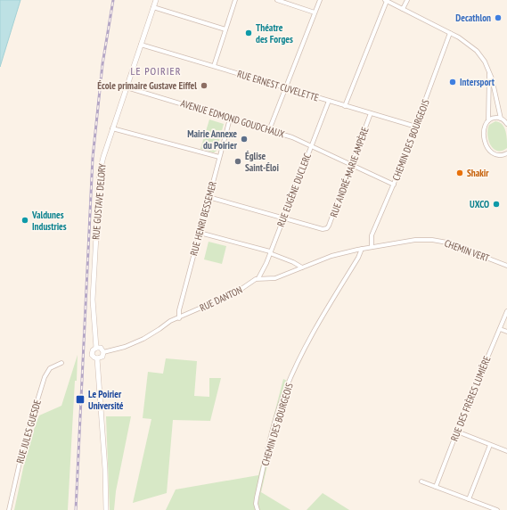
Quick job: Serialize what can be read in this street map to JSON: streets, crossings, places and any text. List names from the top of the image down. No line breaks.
{"streets":{"street":["RUE ERNEST CUVELETTE","AVENUE EDMOND GOUDCHAUX","CHEMIN DES BOURGEOIS","RUE ANDRÉ-MARIE AMPÈRE","RUE EUGÈNE DUCLERC","RUE GUSTAVE DELORY","RUE HENRI BESSEMER","CHEMIN VERT","RUE DANTON","RUE DES FRÈRES LUMIÈRE","RUE JULES GUESDE"]},"crossings":[["RUE ERNEST CUVELETTE","CHEMIN DES BOURGEOIS"],["RUE ERNEST CUVELETTE","RUE ANDRÉ-MARIE AMPÈRE"],["RUE ERNEST CUVELETTE","RUE EUGÈNE DUCLERC"],["RUE ERNEST CUVELETTE","RUE GUSTAVE DELORY"],["AVENUE EDMOND GOUDCHAUX","CHEMIN DES BOURGEOIS"],["AVENUE EDMOND GOUDCHAUX","RUE ANDRÉ-MARIE AMPÈRE"],["AVENUE EDMOND GOUDCHAUX","RUE EUGÈNE DUCLERC"],["AVENUE EDMOND GOUDCHAUX","RUE GUSTAVE DELORY"],["AVENUE EDMOND GOUDCHAUX","RUE HENRI BESSEMER"],["CHEMIN DES BOURGEOIS","CHEMIN VERT"],["RUE ANDRÉ-MARIE AMPÈRE","RUE EUGÈNE DUCLERC"],["RUE EUGÈNE DUCLERC","RUE DANTON"],["RUE GUSTAVE DELORY","RUE DANTON"],["RUE HENRI BESSEMER","RUE DANTON"]],"districts":["LE POIRIER"],"places":{"other":["Decathlon","Théatre des Forges","Intersport","École primaire Gustave Eiffel","Mairie Annexe du Poirier","Église Saint-Éloi","Shakir","UXCO","Valdunes Industries"],"transit":["Le Poirier Université"]}}
